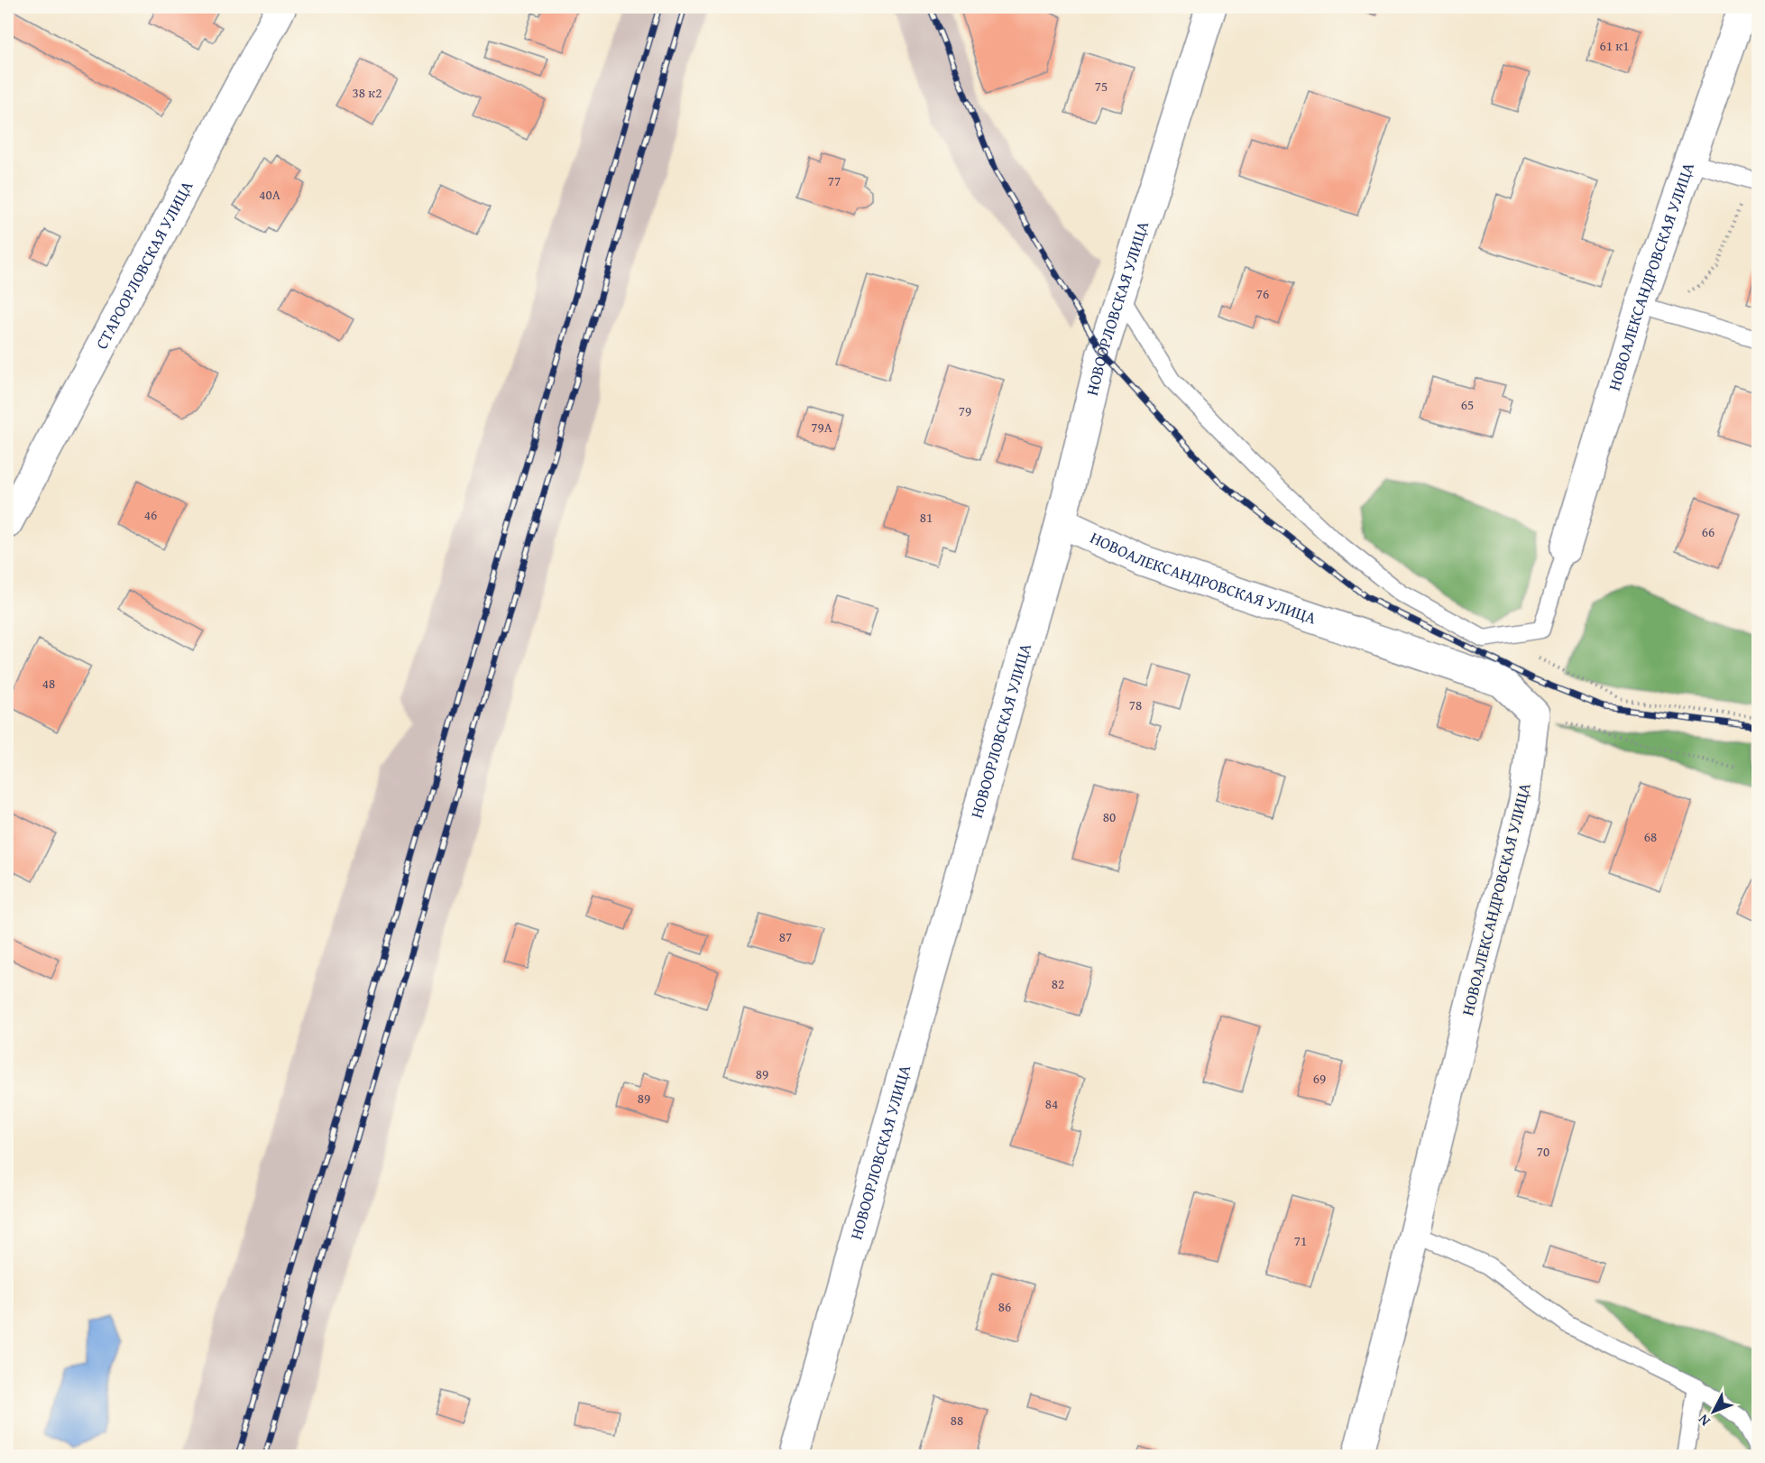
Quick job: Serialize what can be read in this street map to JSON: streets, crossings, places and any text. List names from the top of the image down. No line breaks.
{"streets":{"street":["СТАРООРЛОВСКАЯ УЛИЦА","НОВОАЛЕКСАНДРОВСКАЯ УЛИЦА","НОВООРЛОВСКАЯ УЛИЦА"]},"crossings":[["НОВОАЛЕКСАНДРОВСКАЯ УЛИЦА","НОВООРЛОВСКАЯ УЛИЦА"]],"house_numbers":["61 к1","75","38 к2","77","40А","76","65","79","79А","46","81","66","48","78","80","68","87","82","89","69","89","84","70","71","86","88"],"north":"bottom left"}
